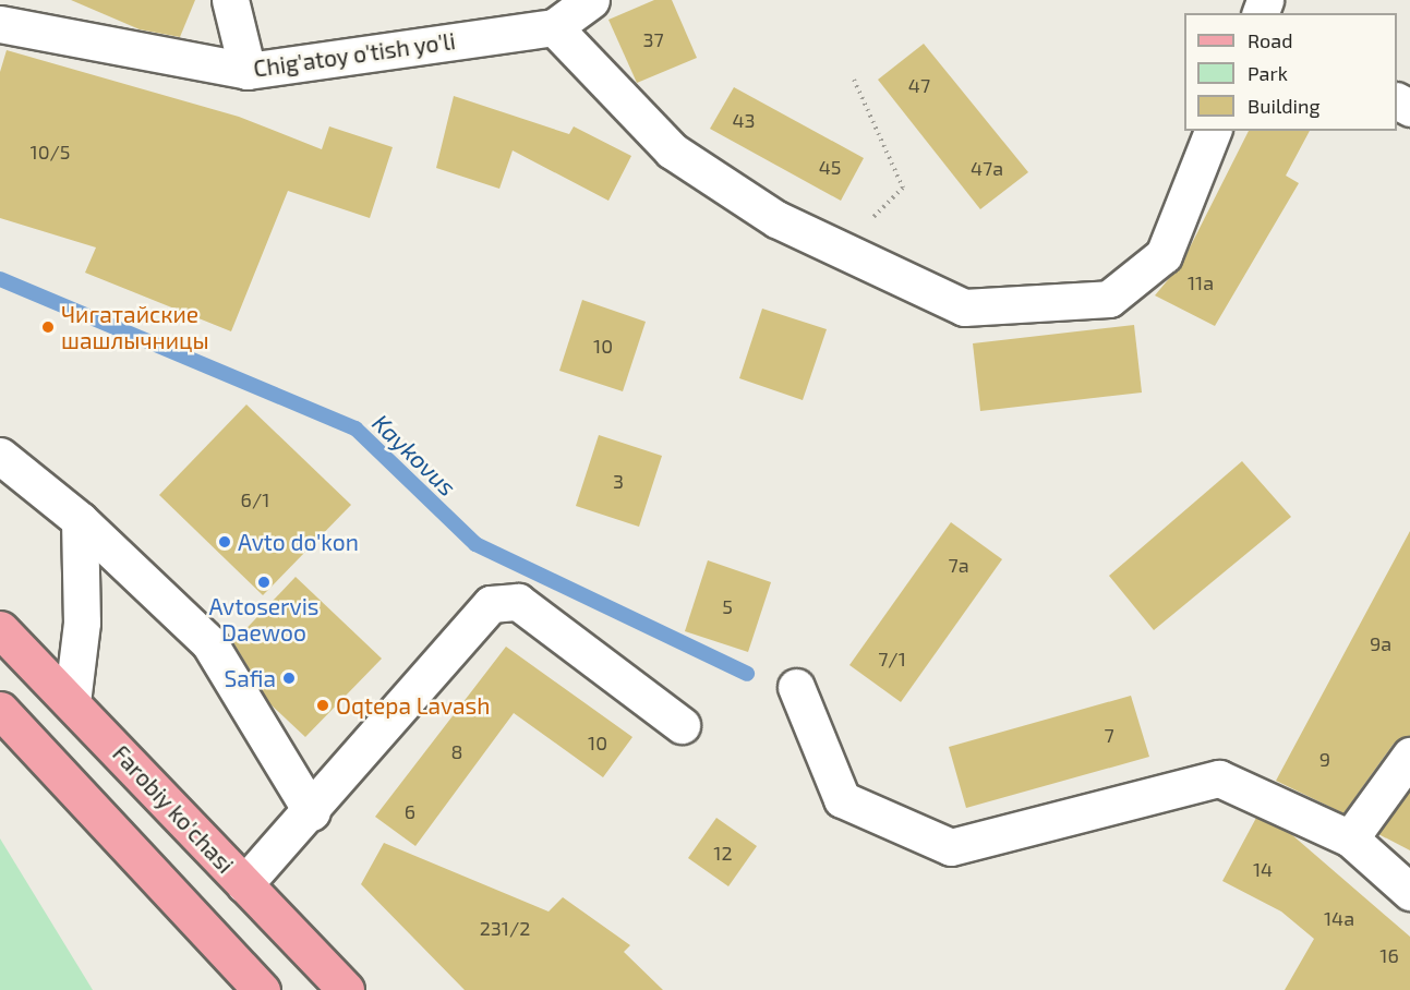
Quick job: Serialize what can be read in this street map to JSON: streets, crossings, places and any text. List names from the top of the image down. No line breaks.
{"streets":{"main road":["Farobiy ko'chasi"],"street":["Chig'atoy o'tish yo'li"]},"water":["Kaykovus"],"places":["Чигатайские шашлычницы","Avto do'kon","Avtoservis Daewoo","Safia","Oqtepa Lavash"],"house_numbers":["37","47","43","10/5","45","47a","11a","10","3","6/1","7а","5","9a","7/1","7","10","8","9","6","12","14","14а","231/2","16"],"legend":["Road","Park","Building"]}
